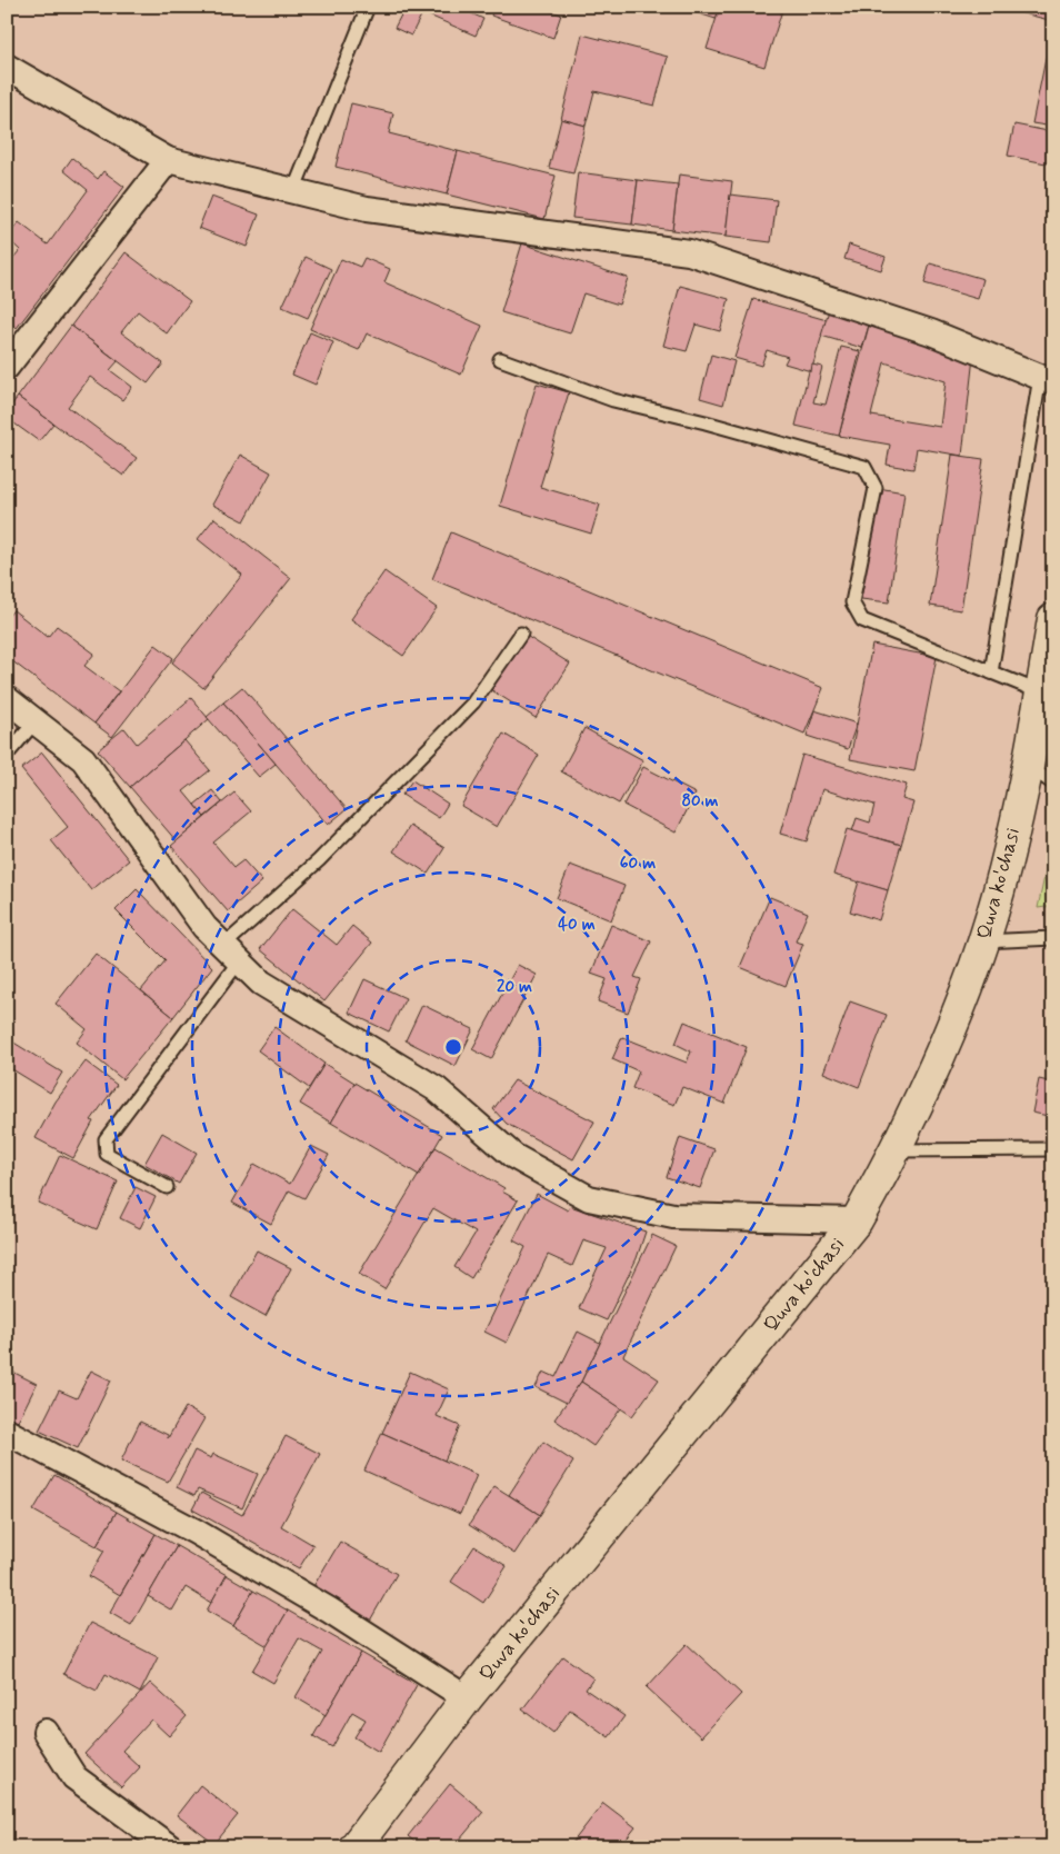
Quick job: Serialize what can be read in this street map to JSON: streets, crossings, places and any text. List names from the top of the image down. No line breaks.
{"streets":{"main road":["Quva ko'chasi"]},"rings":["80 m","60 m","40 m","20 m"]}
